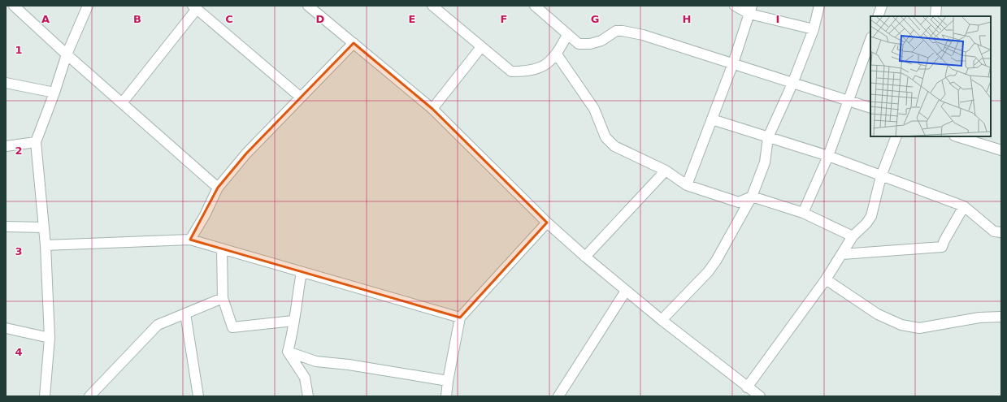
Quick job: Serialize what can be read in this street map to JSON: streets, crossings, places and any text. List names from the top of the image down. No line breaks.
{"grid":{"columns":["A","B","C","D","E","F","G","H","I"],"rows":["1","2","3","4"]}}
